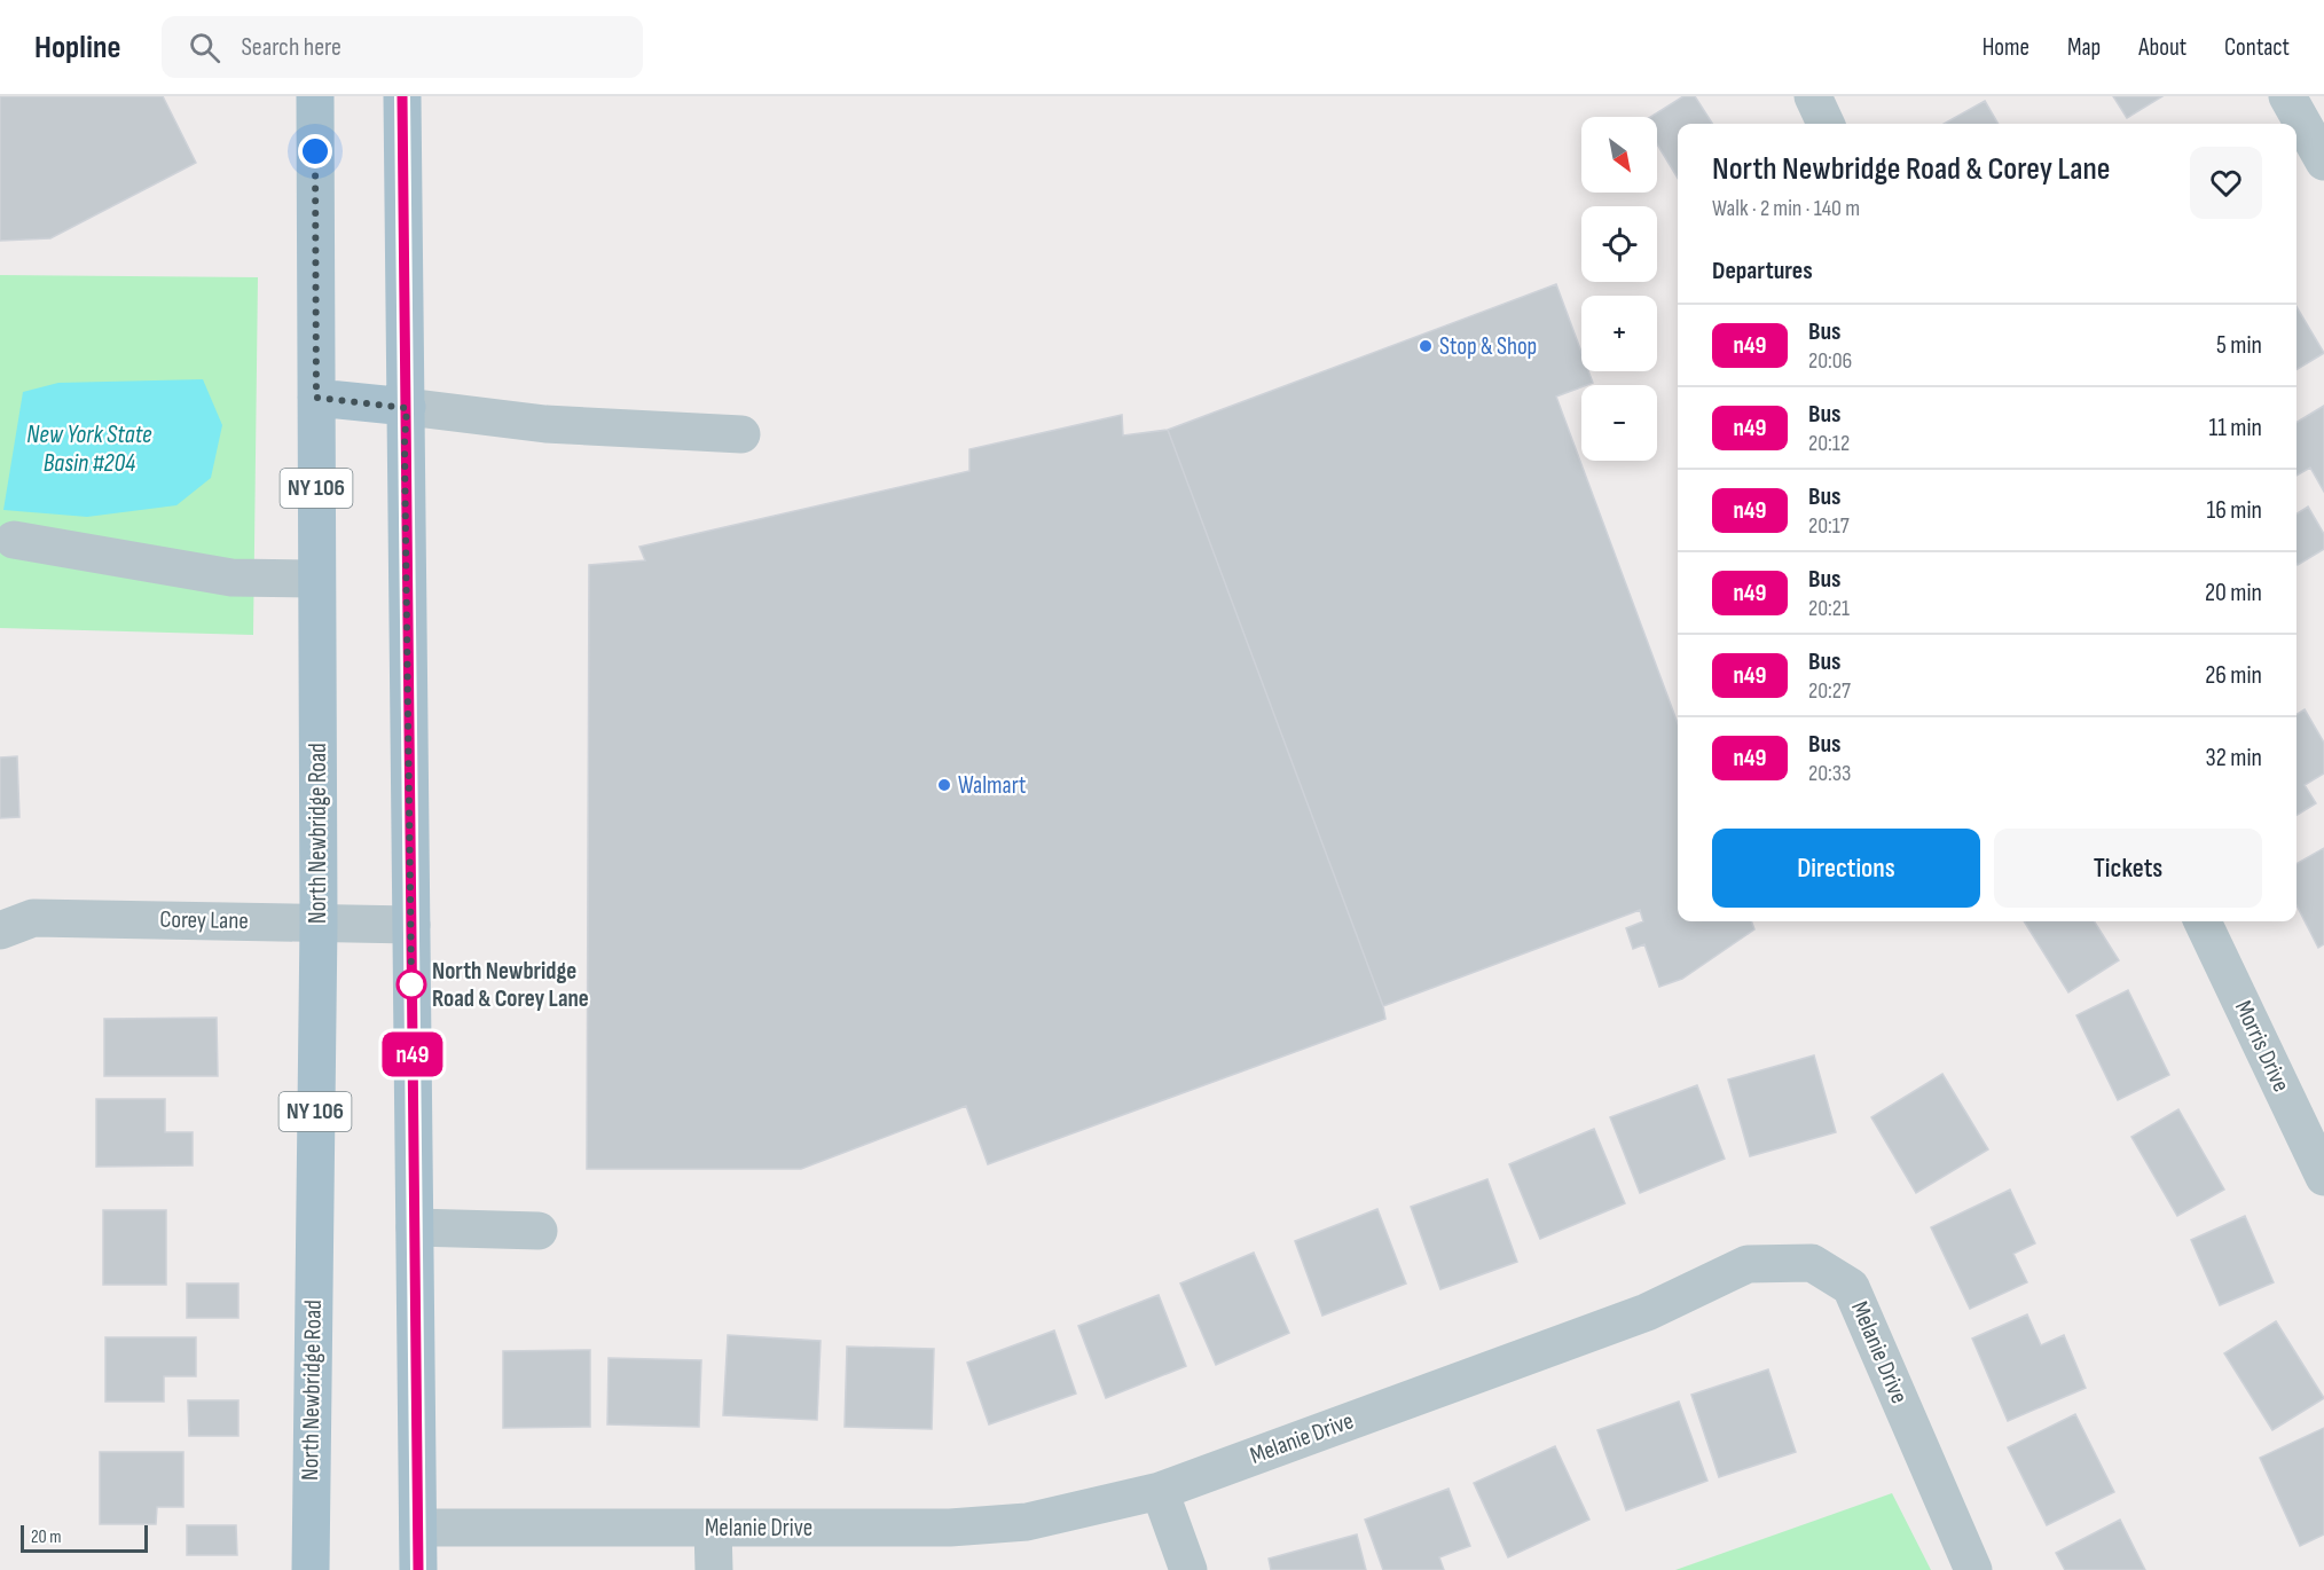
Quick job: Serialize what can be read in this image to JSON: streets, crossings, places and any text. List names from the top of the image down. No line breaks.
{"streets":{"main road":["NY 106","North Newbridge Road"],"street":["Corey Lane","Morris Drive","Melanie Drive"]},"crossings":[["North Newbridge Road","Corey Lane"]],"water":["New York State Basin #204"],"places":["Stop & Shop","Walmart","North Newbridge Road & Corey Lane"],"lines":["bus line n49"],"scale_bar":"20 m","north":"bottom right","page":{"header":"Hopline","search":"Search here","nav":["Home","Map","About","Contact"],"on_map":"n49","map_buttons":["+","−"],"heading":[["North Newbridge Road & Corey Lane","Walk · 2 min · 140 m"],"Departures"],"list":[{"mark":"n49","name":"Bus","note":"20:06","value":"5 min"},{"mark":"n49","name":"Bus","note":"20:12","value":"11 min"},{"mark":"n49","name":"Bus","note":"20:17","value":"16 min"},{"mark":"n49","name":"Bus","note":"20:21","value":"20 min"},{"mark":"n49","name":"Bus","note":"20:27","value":"26 min"},{"mark":"n49","name":"Bus","note":"20:33","value":"32 min"}],"buttons":["Directions","Tickets"],"scale":"20 m"}}
